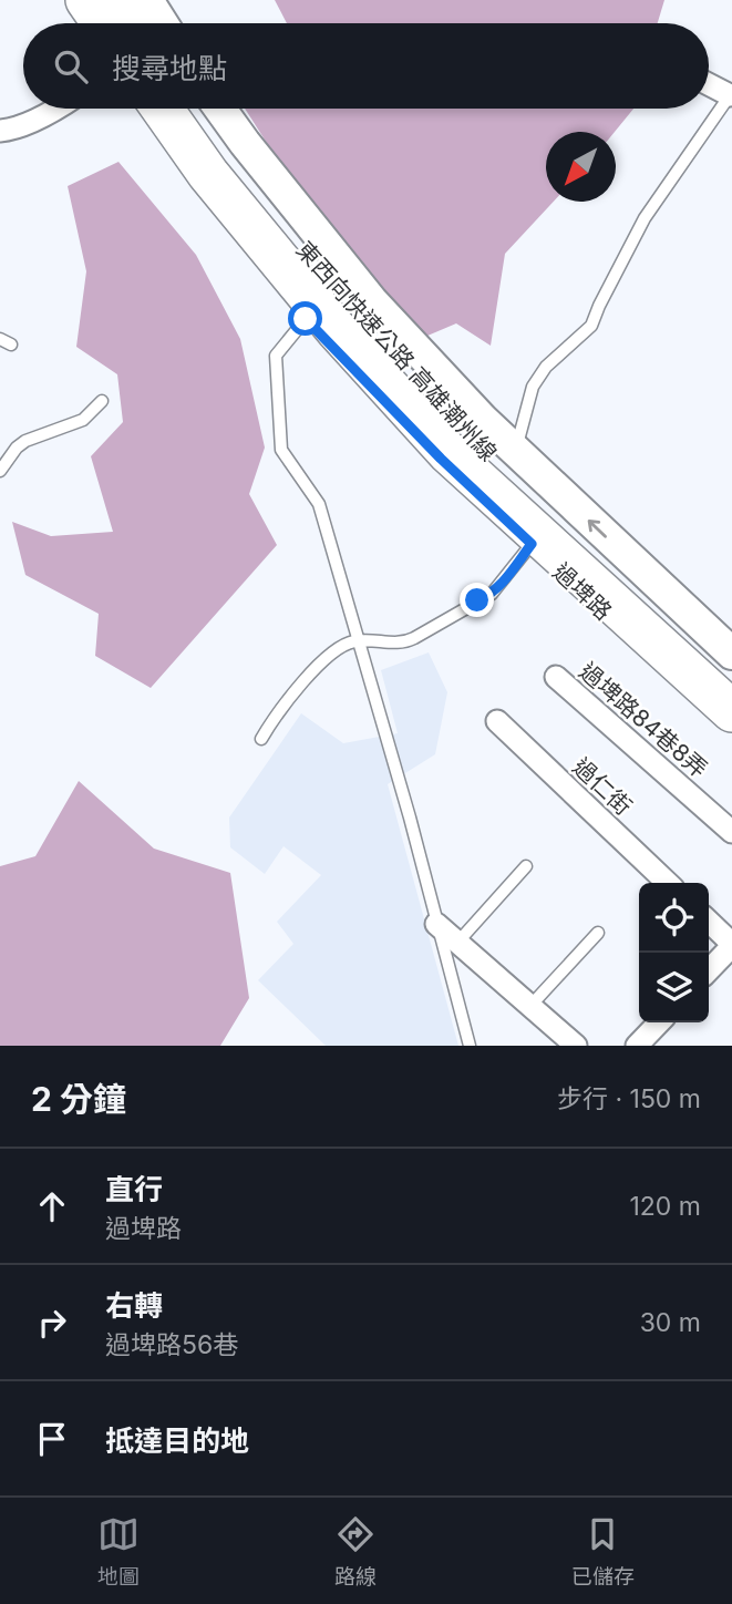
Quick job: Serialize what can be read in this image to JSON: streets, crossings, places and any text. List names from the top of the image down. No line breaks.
{"streets":{"highway":["東西向快速公路 高雄潮州線"],"main road":["過埤路"],"street":["過埤路84巷8弄","過仁街"]},"north":"bottom left","page":{"search":"搜尋地點","heading":["2 分鐘","步行 · 150 m"],"list":[["直行","過埤路","120 m"],["右轉","過埤路56巷","30 m"],"抵達目的地"],"nav":["地圖","路線","已儲存"]}}
